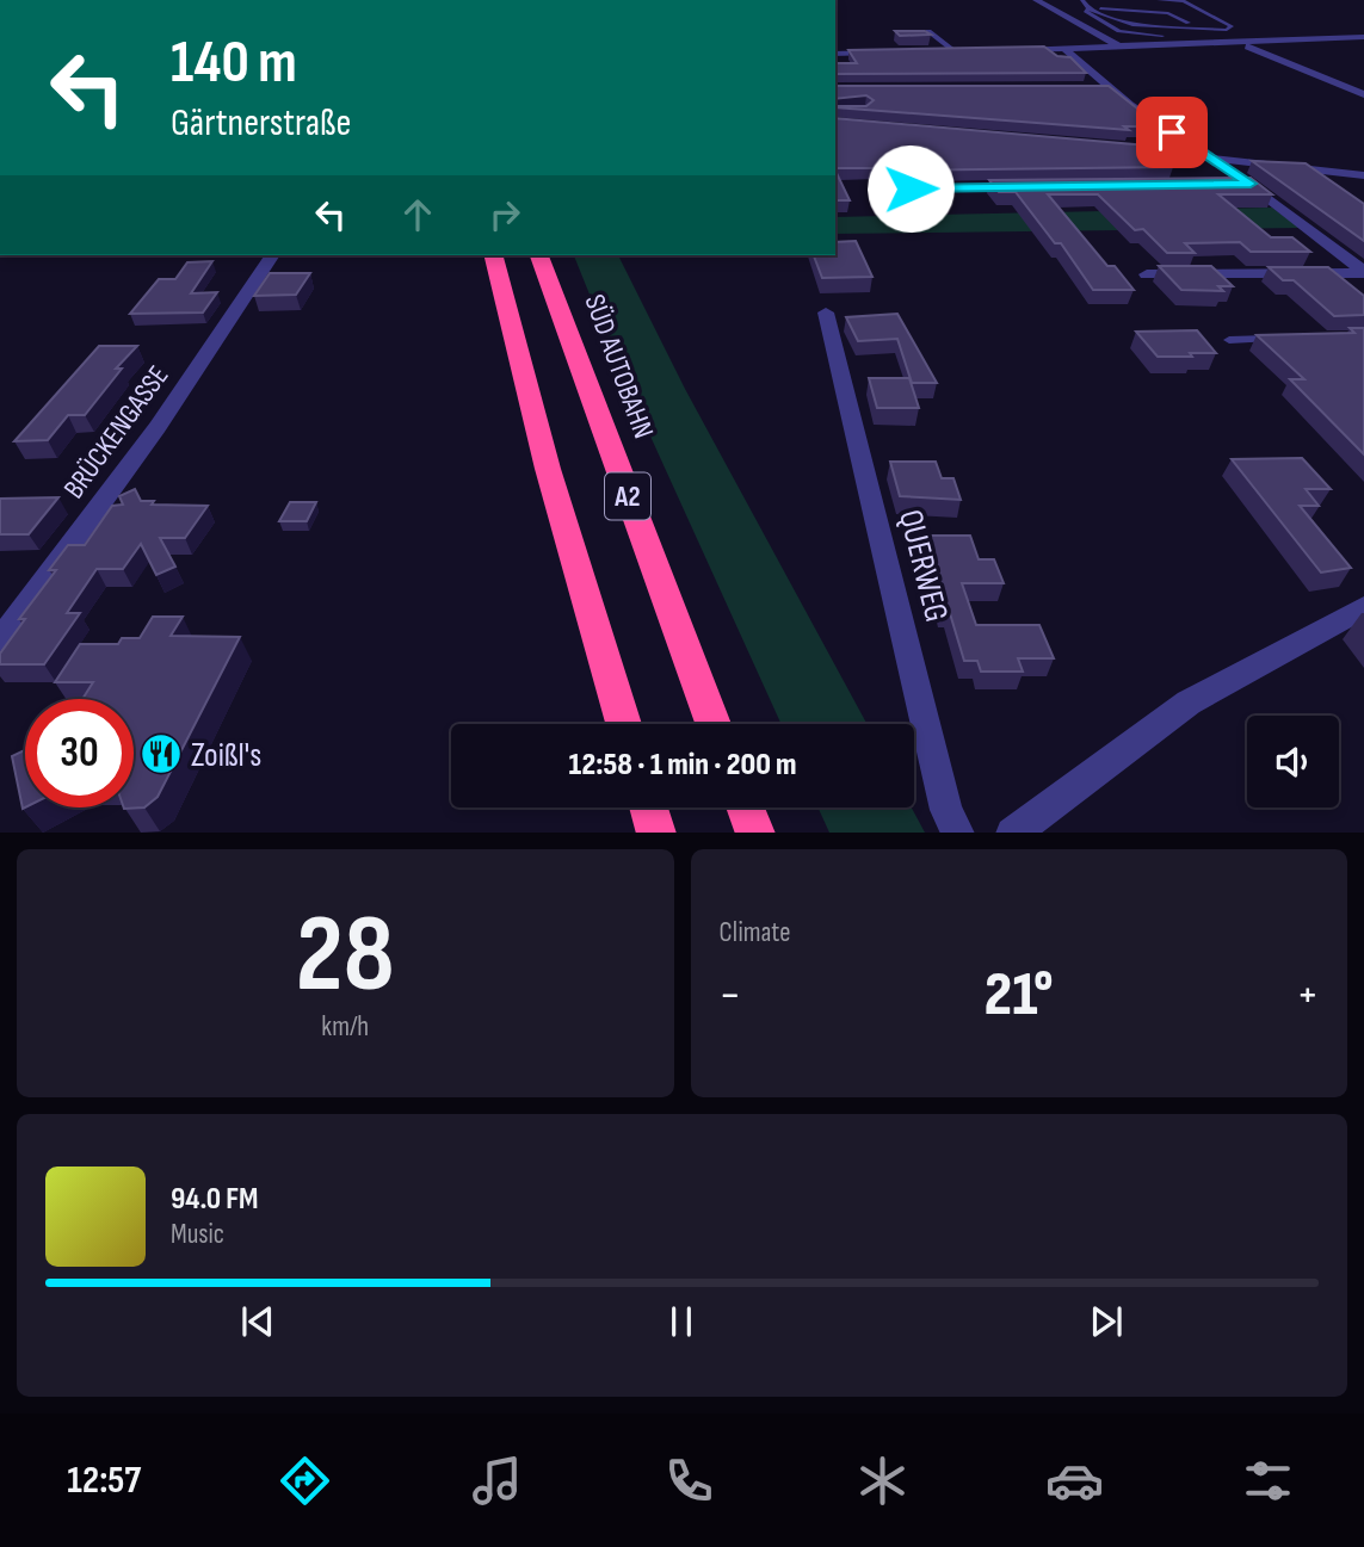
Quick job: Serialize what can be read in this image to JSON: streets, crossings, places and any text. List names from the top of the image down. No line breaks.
{"streets":{"highway":["SÜD AUTOBAHN","A2"],"street":["BRÜCKENGASSE","QUERWEG"]},"places":{"restaurant":["Zoißl's"]},"page":{"turn":["140 m","Gärtnerstraße"],"limit":"30","trip":"12:58 · 1 min · 200 m","tile":[["28","km/h"],"Climate"],"heat":["−","21°","+"],"song":["94.0 FM","Music"],"tabs":"12:57"}}
